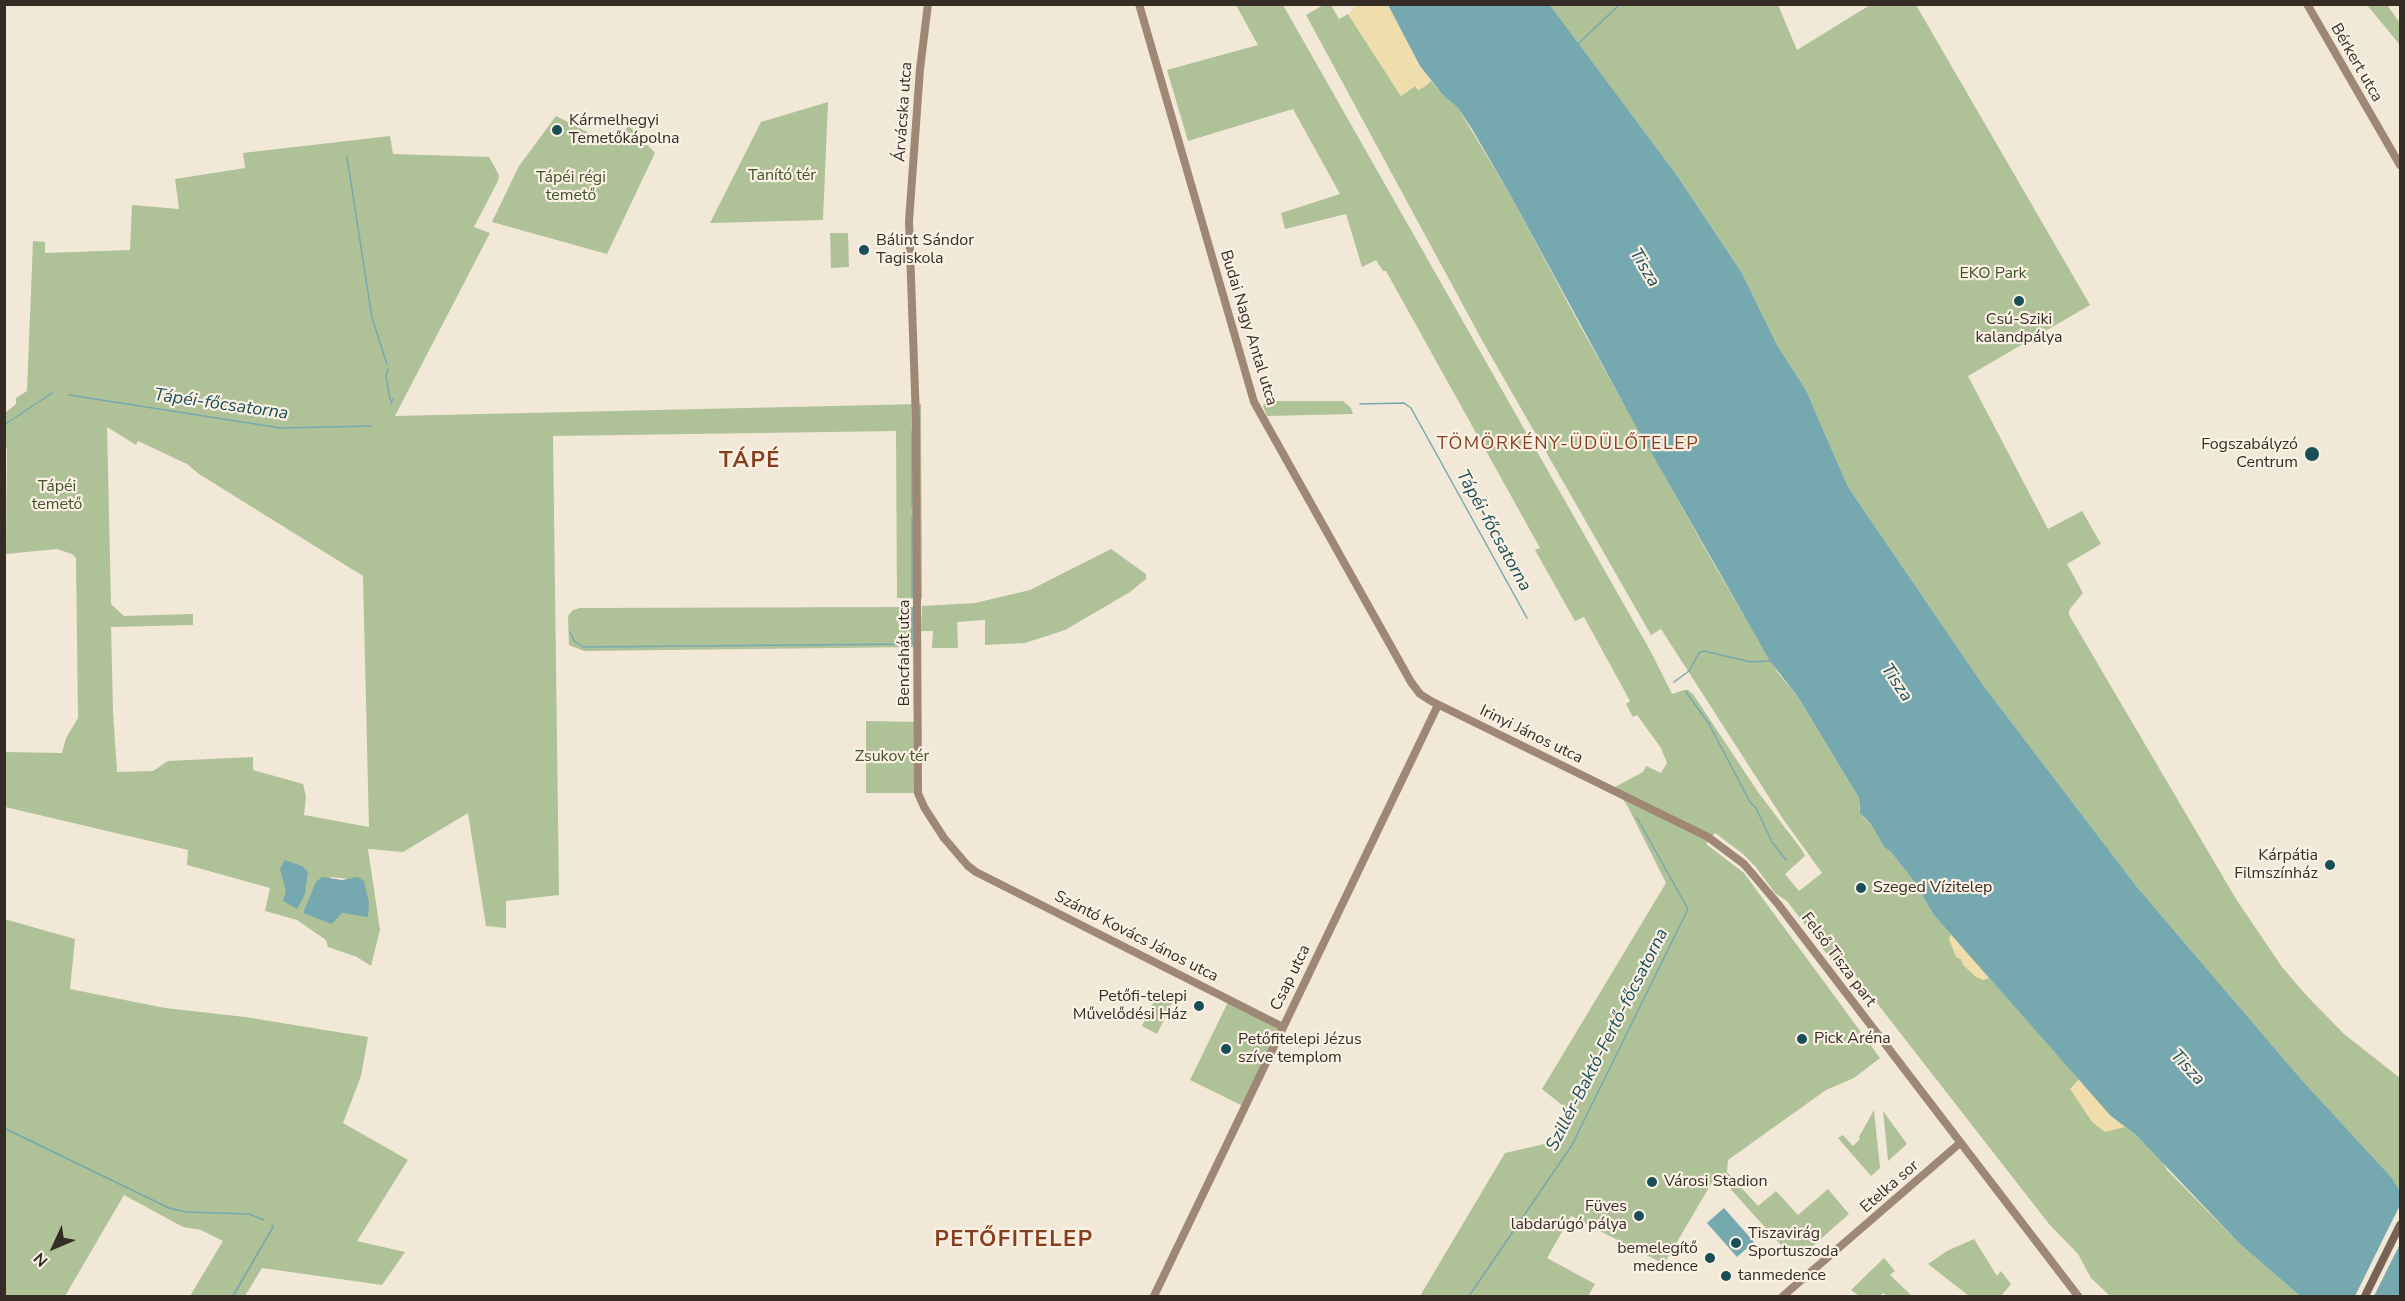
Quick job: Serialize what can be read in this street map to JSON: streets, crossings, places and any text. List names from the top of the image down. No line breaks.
{"streets":{"street":["Bérkert utca","Árvácska utca","Budai Nagy Antal utca","Bencfahát utca","Irinyi János utca","Szántó Kovács János utca","Felső Tisza part","Csap utca","Etelka sor"]},"crossings":[["Árvácska utca","Bencfahát utca"],["Budai Nagy Antal utca","Irinyi János utca"],["Bencfahát utca","Szántó Kovács János utca"],["Irinyi János utca","Felső Tisza part"],["Irinyi János utca","Csap utca"],["Szántó Kovács János utca","Csap utca"],["Felső Tisza part","Etelka sor"]],"districts":["TÖMÖRKÉNY-ÜDÜLŐTELEP","TÁPÉ","PETŐFITELEP"],"water":["Tisza","Tápéi-főcsatorna","Szillér-Baktó-Fertő-főcsatorna"],"parks":["Tanító tér","Tápéi régi temető","EKO Park","Tápéi temető","Zsukov tér"],"places":["Kármelhegyi Temetőkápolna","Bálint Sándor Tagiskola","Csú-Sziki kalandpálya","Fogszabályzó Centrum","Kárpátia Filmszínház","Szeged Vízitelep","Petőfi-telepi Művelődési Ház","Pick Aréna","Petőfitelepi Jézus szíve templom","Városi Stadion","Füves labdarúgó pálya","Tiszavirág Sportuszoda","bemelegítő medence","tanmedence"],"north":"bottom left"}
